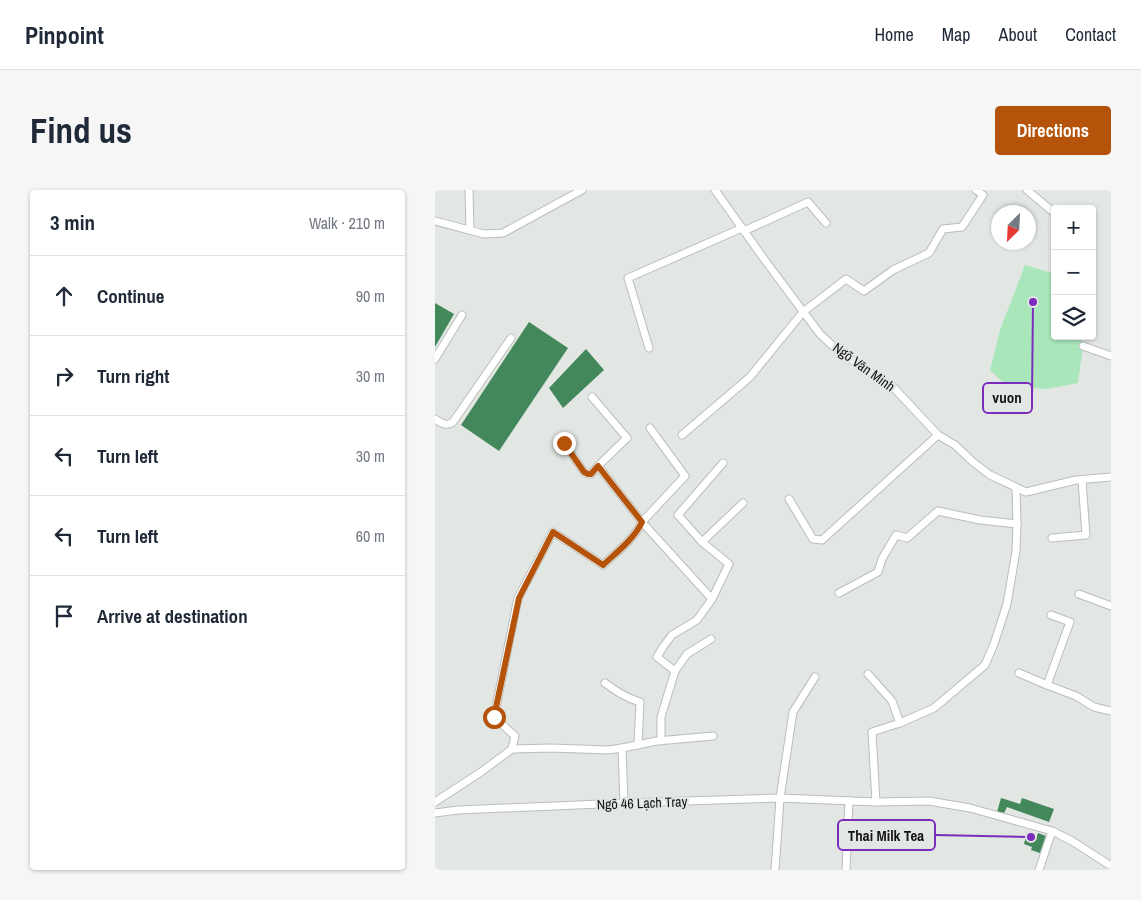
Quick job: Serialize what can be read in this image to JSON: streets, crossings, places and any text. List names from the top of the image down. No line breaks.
{"streets":{"lane":["Ngõ Văn Minh","Ngõ 46 Lạch Tray"]},"places":["vuon","Thai Milk Tea"],"north":"bottom left","page":{"header":"Pinpoint","nav":["Home","Map","About","Contact"],"buttons":"Directions","title":"Find us","heading":["3 min","Walk · 210 m"],"map_buttons":["+","−"],"list":[["Continue","90 m"],["Turn right","30 m"],["Turn left","30 m"],["Turn left","60 m"],"Arrive at destination"]}}
